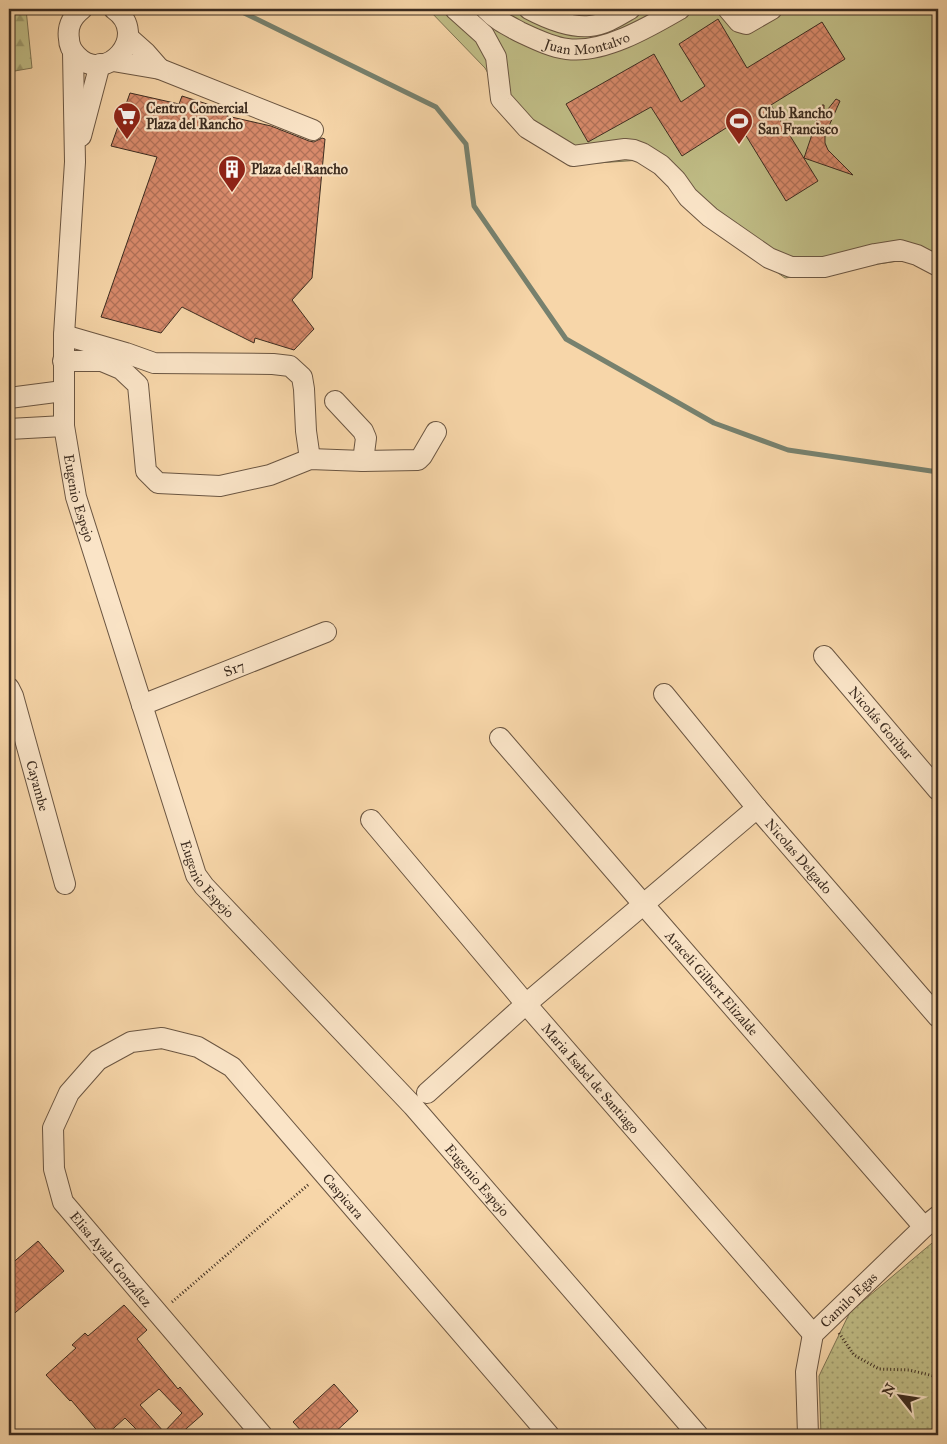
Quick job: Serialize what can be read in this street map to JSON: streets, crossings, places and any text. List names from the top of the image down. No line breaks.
{"streets":{"street":["Juan Montalvo","Eugenio Espejo","S17","Nicolás Goribar","Cayambe","Nicolas Delgado","Araceli Gilbert Elizalde","Maria Isabel de Santiago","Caspicara","Elisa Ayala González","Camilo Egas"]},"crossings":[["Eugenio Espejo","S17"],["Araceli Gilbert Elizalde","Camilo Egas"],["Maria Isabel de Santiago","Camilo Egas"],["Caspicara","Elisa Ayala González"]],"places":{"supermarket":["Centro Comercial Plaza del Rancho"],"sports":["Club Rancho San Francisco"],"building":["Plaza del Rancho"]},"north":"top left"}
